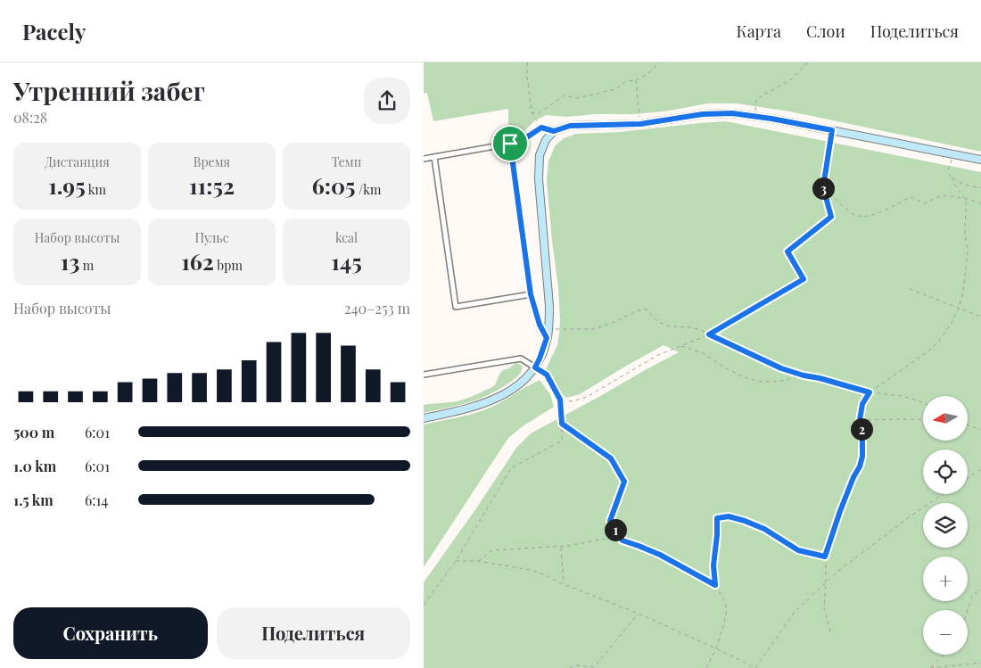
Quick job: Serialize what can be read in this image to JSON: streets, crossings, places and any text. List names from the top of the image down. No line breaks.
{"north":"left","page":{"header":"Pacely","nav":["Карта","Слои","Поделиться"],"heading":["Утренний забег","08:28"],"stats":[["Дистанция","1.95 km"],["Время","11:52"],["Темп","6:05 /km"],["Набор высоты","13 m"],["Пульс","162 bpm"],["kcal","145"]],"pins":["3","2","1"],"chart":["Набор высоты","240–253 m"],"map_buttons":["+","−"],"list":[{"name":"500 m","note":"6:01"},{"name":"1.0 km","note":"6:01"},{"name":"1.5 km","note":"6:14"}],"buttons":["Сохранить","Поделиться"]}}
